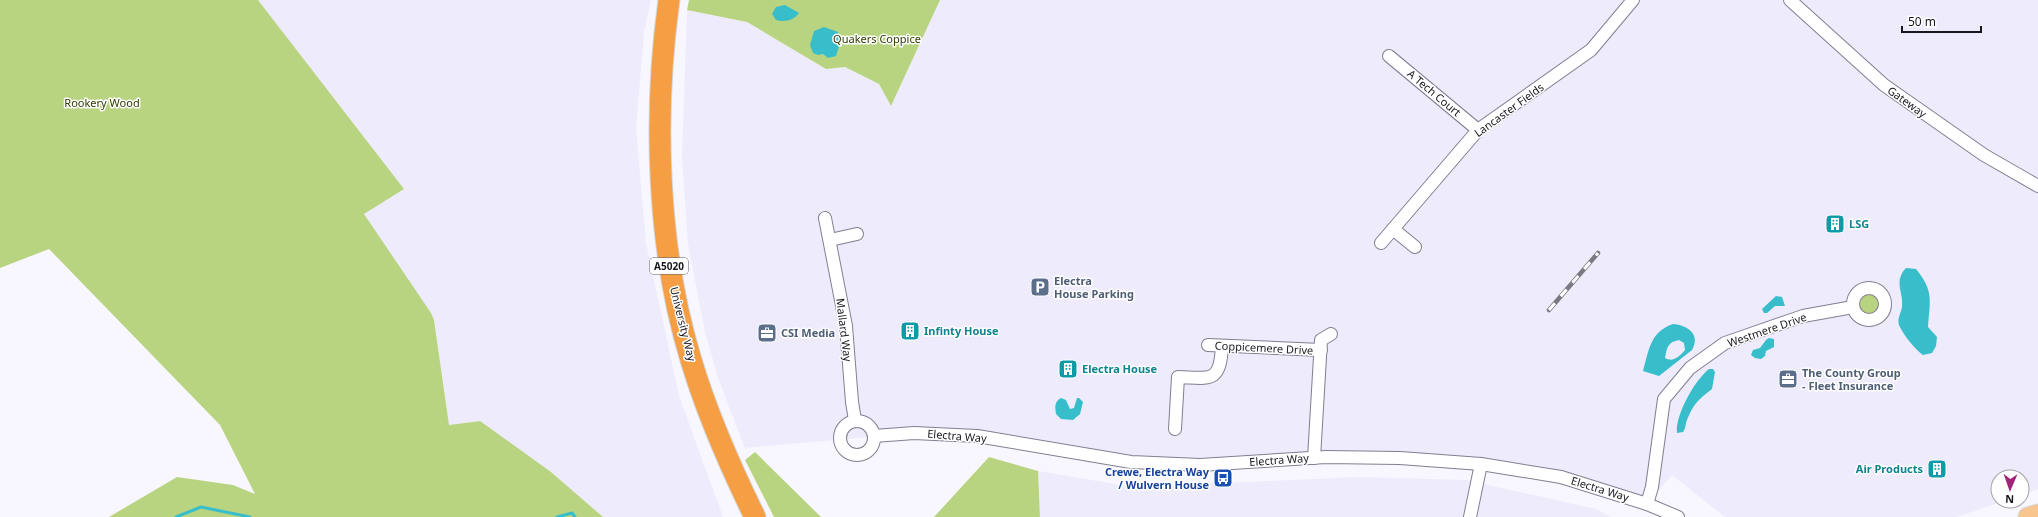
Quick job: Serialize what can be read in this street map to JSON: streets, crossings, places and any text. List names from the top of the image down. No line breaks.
{"streets":{"highway":["A5020","University Way"],"street":["A Tech Court","Gateway","Lancaster Fields","Mallard Way","Westmere Drive","Coppicemere Drive","Electra Way"]},"crossings":[["A Tech Court","Lancaster Fields"],["Mallard Way","Electra Way"],["Westmere Drive","Electra Way"],["Coppicemere Drive","Electra Way"]],"parks":["Quakers Coppice","Rookery Wood"],"places":{"building":["LSG","Infinty House","Electra House","Air Products"],"parking":["Electra House Parking"],"office":["CSI Media","The County Group - Fleet Insurance"],"bus stop":["Crewe, Electra Way / Wulvern House"]},"scale_bar":"50 m","north":"bottom"}
